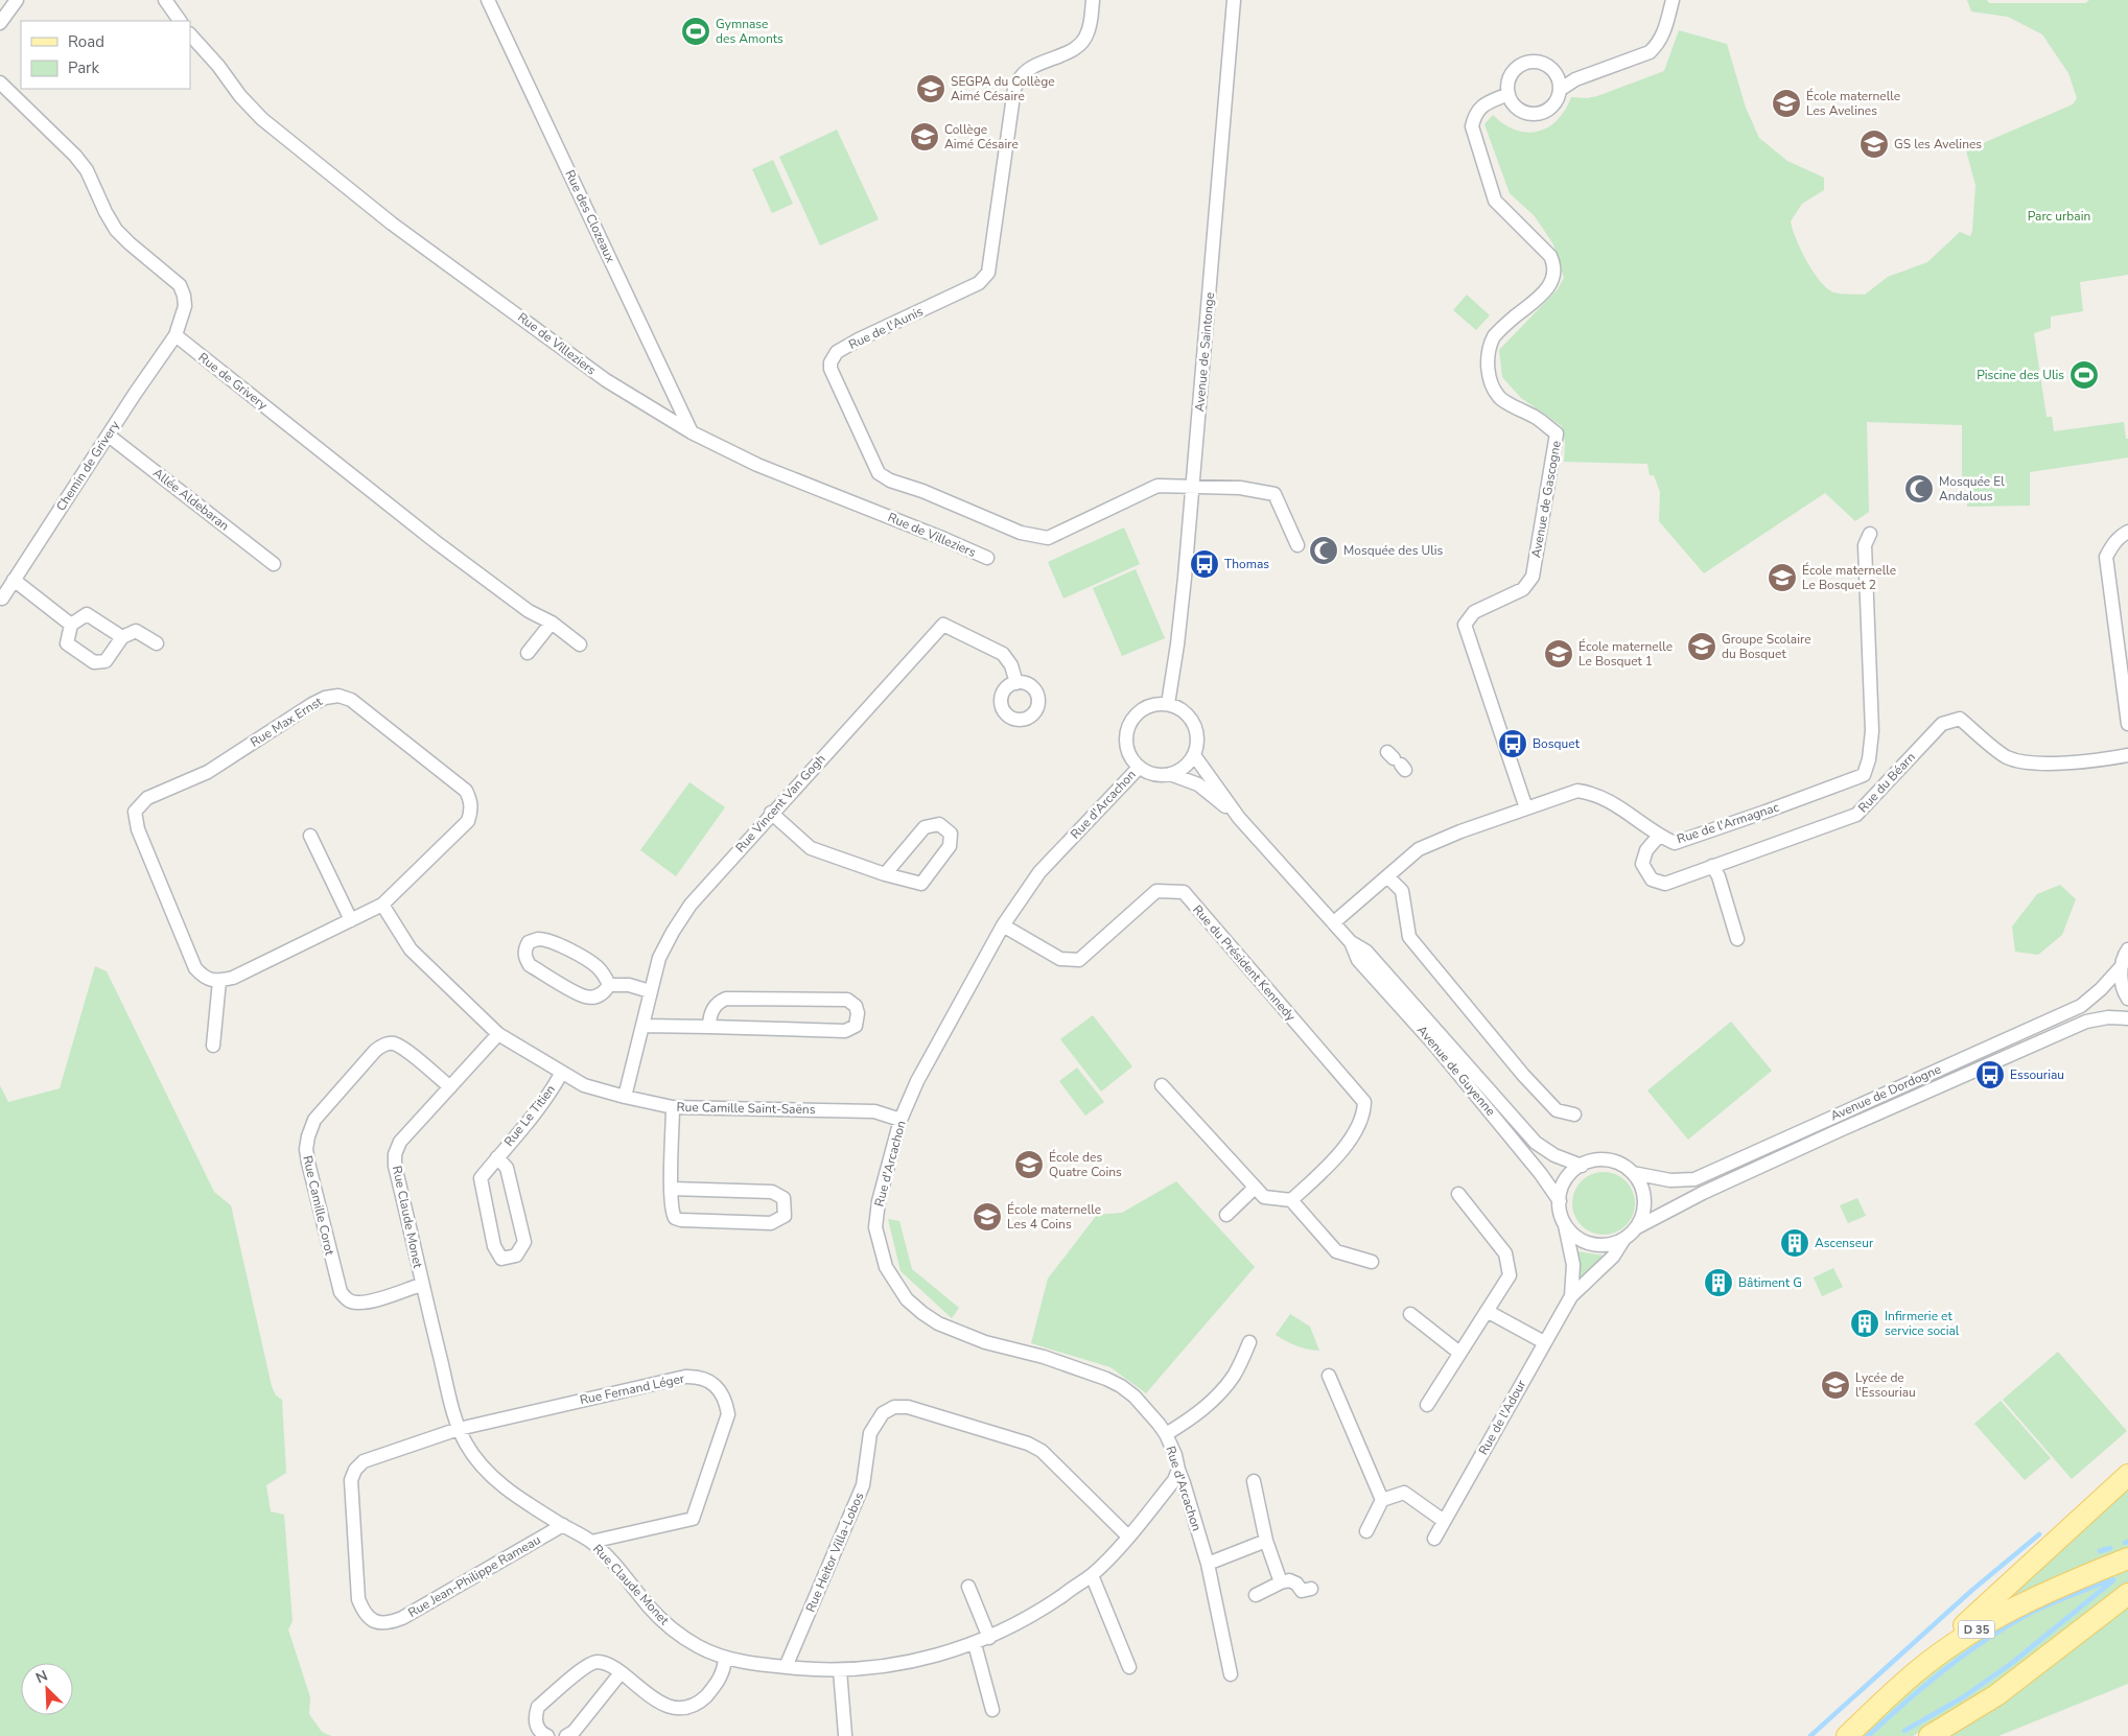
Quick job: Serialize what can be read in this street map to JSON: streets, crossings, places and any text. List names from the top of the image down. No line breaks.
{"streets":{"main road":["D 35"],"street":["Rue des Clozeaux","Rue de l'Aunis","Rue de Villeziers","Avenue de Saintonge","Rue de Grivery","Chemin de Grivery","Allée Aldebaran","Avenue de Gascogne","Rue Max Ernst","Rue du Béarn","Rue Vincent Van Gogh","Rue d'Arcachon","Rue de l'Armagnac","Rue du Président Kennedy","Avenue de Guyenne","Avenue de Dordogne","Rue Camille Saint-Saëns","Rue Le Titien","Rue Camille Corot","Rue Claude Monet","Rue Fernand Léger","Rue de l'Adour","Rue Heitor Villa-Lobos","Rue Jean-Philippe Rameau"]},"crossings":[["Rue des Clozeaux","Rue de Villeziers"],["Rue de l'Aunis","Avenue de Saintonge"],["Avenue de Saintonge","Rue d'Arcachon"],["Avenue de Saintonge","Avenue de Guyenne"],["Rue de Grivery","Chemin de Grivery"],["Chemin de Grivery","Allée Aldebaran"],["Avenue de Gascogne","Rue de l'Armagnac"],["Rue Max Ernst","Rue Camille Saint-Saëns"],["Rue du Béarn","Rue de l'Armagnac"],["Rue Vincent Van Gogh","Rue Camille Saint-Saëns"],["Rue d'Arcachon","Rue du Président Kennedy"],["Rue d'Arcachon","Avenue de Guyenne"],["Rue d'Arcachon","Rue Camille Saint-Saëns"],["Rue d'Arcachon","Rue Claude Monet"],["Rue de l'Armagnac","Avenue de Guyenne"],["Avenue de Guyenne","Avenue de Dordogne"],["Avenue de Guyenne","Rue de l'Adour"],["Avenue de Dordogne","Rue de l'Adour"],["Rue Camille Saint-Saëns","Rue Le Titien"],["Rue Camille Saint-Saëns","Rue Claude Monet"],["Rue Camille Corot","Rue Claude Monet"],["Rue Claude Monet","Rue Fernand Léger"],["Rue Claude Monet","Rue Heitor Villa-Lobos"],["Rue Claude Monet","Rue Jean-Philippe Rameau"],["Rue Fernand Léger","Rue Jean-Philippe Rameau"]],"parks":["Parc urbain"],"places":{"sports":["Gymnase des Amonts","Piscine des Ulis"],"school or university":["SEGPA du Collège Aimé Césaire","École maternelle Les Avelines","Collège Aimé Césaire","GS les Avelines","École maternelle Le Bosquet 2","Groupe Scolaire du Bosquet","École maternelle Le Bosquet 1","École des Quatre Coins","École maternelle Les 4 Coins","Lycée de l'Essouriau"],"mosque":["Mosquée El Andalous","Mosquée des Ulis"],"bus stop":["Thomas","Bosquet","Essouriau"],"building":["Ascenseur","Bâtiment G","Infirmerie et service social"]},"legend":["Road","Park"],"north":"top left"}
